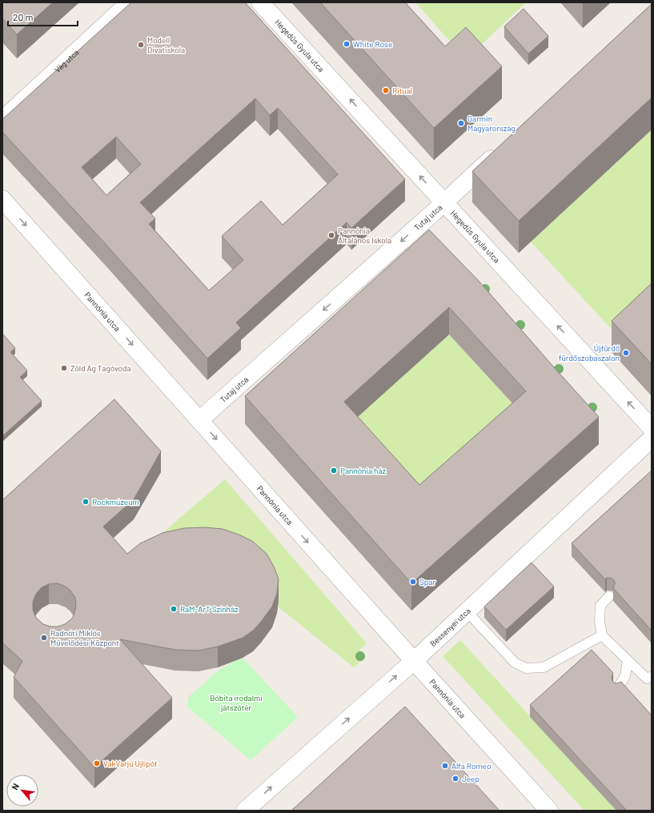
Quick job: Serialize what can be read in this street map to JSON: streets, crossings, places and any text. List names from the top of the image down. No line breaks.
{"streets":{"street":["Hegedűs Gyula utca","Vág utca","Tutaj utca","Pannónia utca","Bessenyei utca"]},"crossings":[["Hegedűs Gyula utca","Tutaj utca"],["Tutaj utca","Pannónia utca"],["Pannónia utca","Bessenyei utca"]],"one_way":["Hegedűs Gyula utca","Tutaj utca","Pannónia utca","Bessenyei utca"],"parks":["Bóbita irodalmi játszótér"],"places":["White Rose","Modell Divatiskola","Ritual","Garmin Magyarország","Pannónia Általános Iskola","Újfürdő fürdőszobaszalon","Zöld Ág Tagóvoda","Pannónia ház","Rockmúzeum","Spar","RaM-ArT Színház","Radnóti Miklós Művelődési Központ","VakVarjú Újlipót","Alfa Romeo","Jeep"],"scale_bar":"20 m","north":"top left"}
